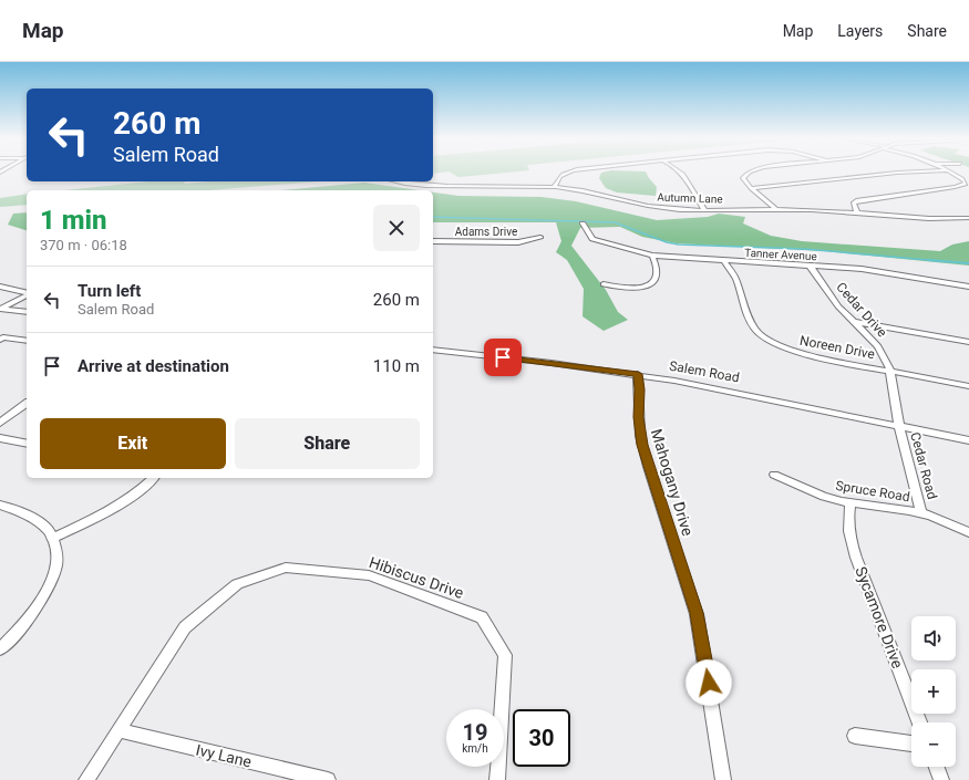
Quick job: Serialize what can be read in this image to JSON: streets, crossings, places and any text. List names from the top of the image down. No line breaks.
{"streets":{"street":["Autumn Lane","Adams Drive","Tanner Avenue","Cedar Drive","Noreen Drive","Salem Road","Cedar Road","Mahogany Drive","Spruce Road","Hibiscus Drive","Sycamore Drive","Ivy Lane"]},"crossings":[["Tanner Avenue","Cedar Drive"],["Tanner Avenue","Noreen Drive"],["Cedar Drive","Noreen Drive"],["Cedar Drive","Salem Road"],["Cedar Drive","Cedar Road"],["Salem Road","Cedar Road"],["Salem Road","Mahogany Drive"],["Cedar Road","Spruce Road"],["Spruce Road","Sycamore Drive"],["Hibiscus Drive","Ivy Lane"]],"page":{"header":"Map","nav":["Map","Layers","Share"],"turn":["260 m","Salem Road"],"heading":["1 min","370 m · 06:18"],"list":[{"name":"Turn left","note":"Salem Road","value":"260 m"},{"name":"Arrive at destination","value":"110 m"}],"buttons":["Exit","Share"],"map_buttons":["+","−"],"speed":"19 km/h","limit":"30"}}
